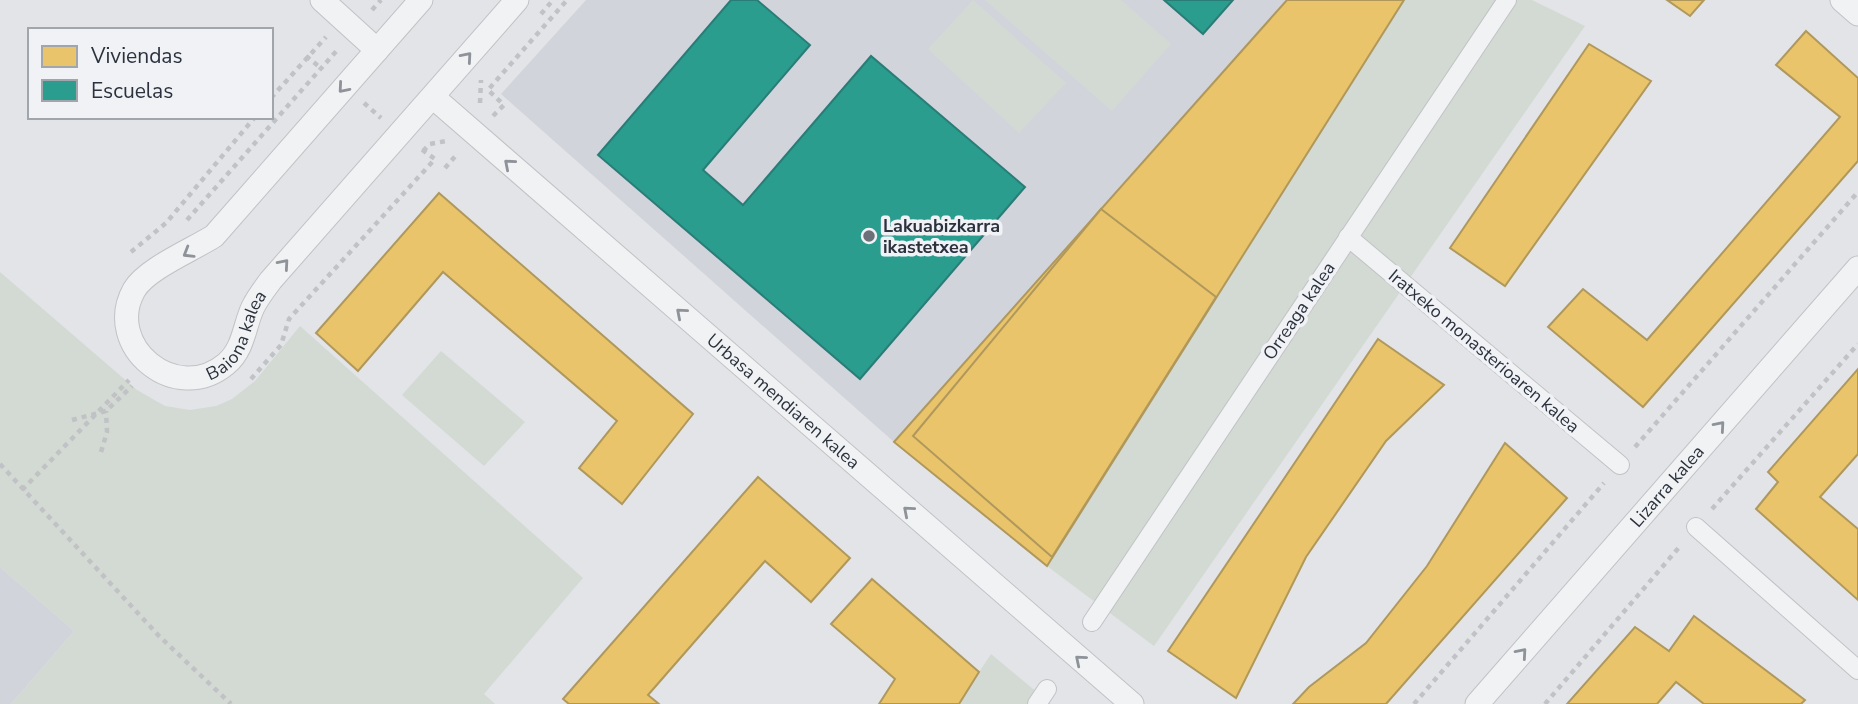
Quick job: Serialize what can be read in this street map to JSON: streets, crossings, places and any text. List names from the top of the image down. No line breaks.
{"streets":{"street":["Orreaga kalea","Baiona kalea","Iratxeko monasterioaren kalea","Urbasa mendiaren kalea","Lizarra kalea"]},"crossings":[["Orreaga kalea","Iratxeko monasterioaren kalea"],["Baiona kalea","Urbasa mendiaren kalea"]],"one_way":["Urbasa mendiaren kalea","Lizarra kalea"],"places":["Lakuabizkarra ikastetxea"],"legend":["Viviendas","Escuelas"]}
